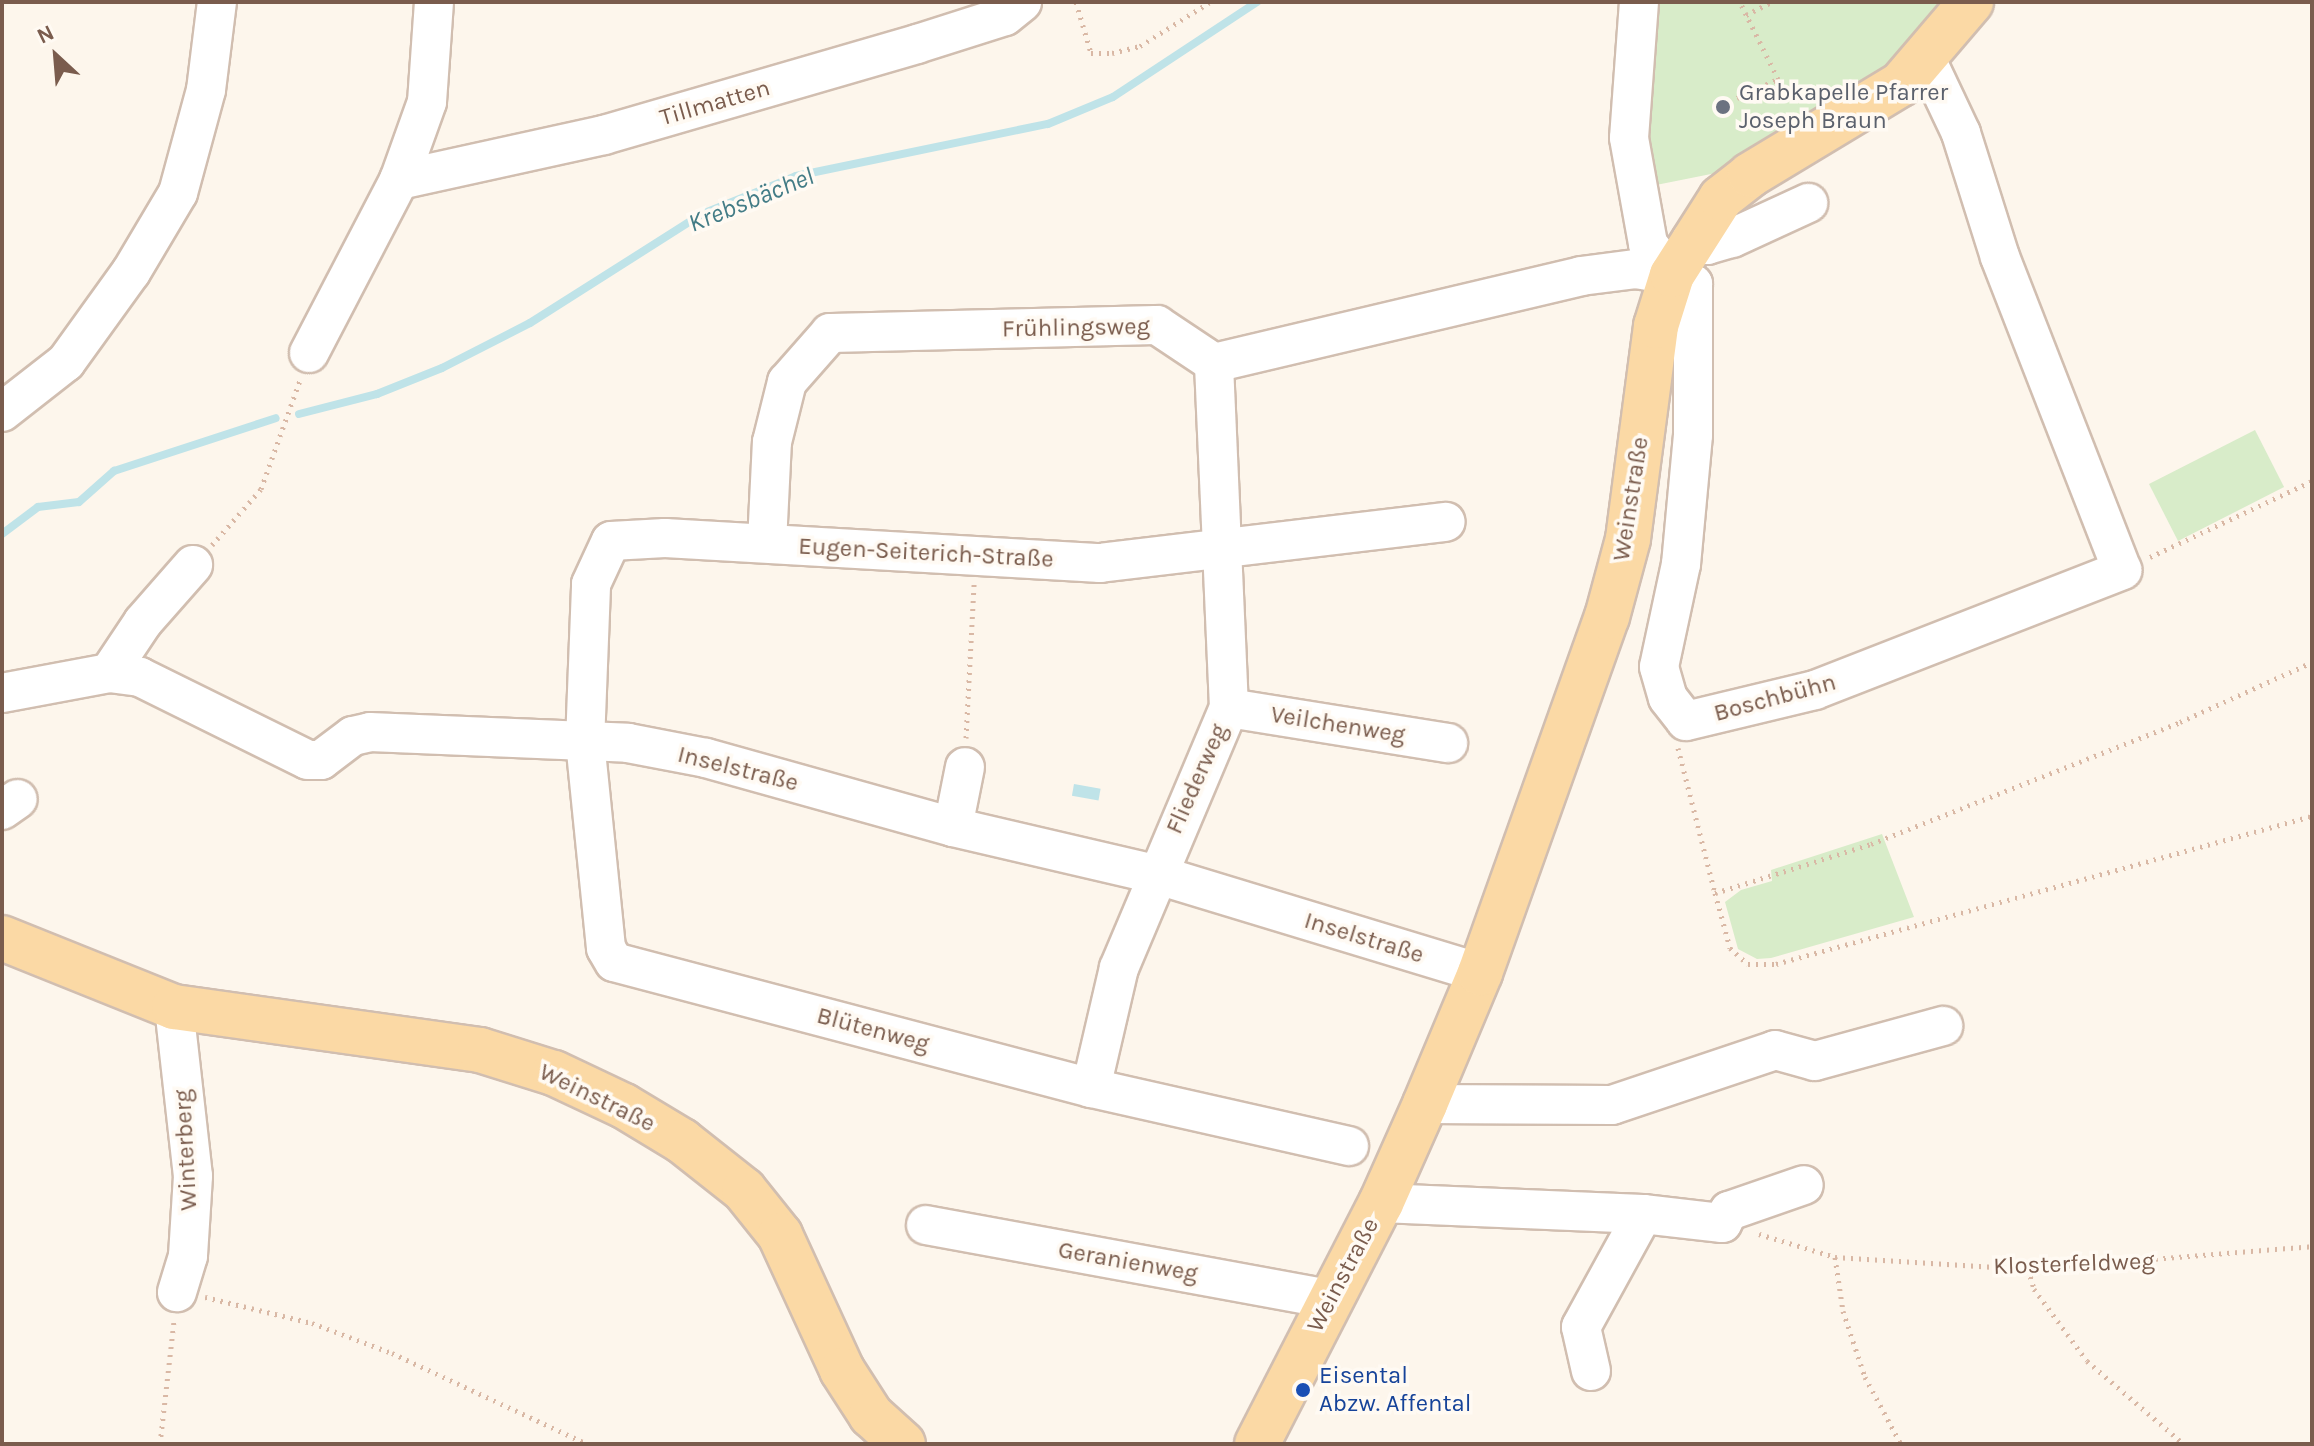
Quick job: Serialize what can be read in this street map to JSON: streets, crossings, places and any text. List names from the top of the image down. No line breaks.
{"streets":{"main road":["Weinstraße"],"street":["Tillmatten","Frühlingsweg","Eugen-Seiterich-Straße","Boschbühn","Veilchenweg","Inselstraße","Fliederweg","Blütenweg","Winterberg","Geranienweg"],"path":["Klosterfeldweg"]},"crossings":[["Frühlingsweg","Eugen-Seiterich-Straße"],["Frühlingsweg","Fliederweg"],["Weinstraße","Boschbühn"],["Weinstraße","Inselstraße"],["Weinstraße","Winterberg"],["Weinstraße","Geranienweg"],["Eugen-Seiterich-Straße","Inselstraße"],["Eugen-Seiterich-Straße","Fliederweg"],["Eugen-Seiterich-Straße","Blütenweg"],["Veilchenweg","Fliederweg"],["Inselstraße","Fliederweg"],["Inselstraße","Blütenweg"],["Fliederweg","Blütenweg"]],"water":["Krebsbächel"],"places":["Grabkapelle Pfarrer Joseph Braun","Eisental Abzw. Affental"],"north":"top left"}
